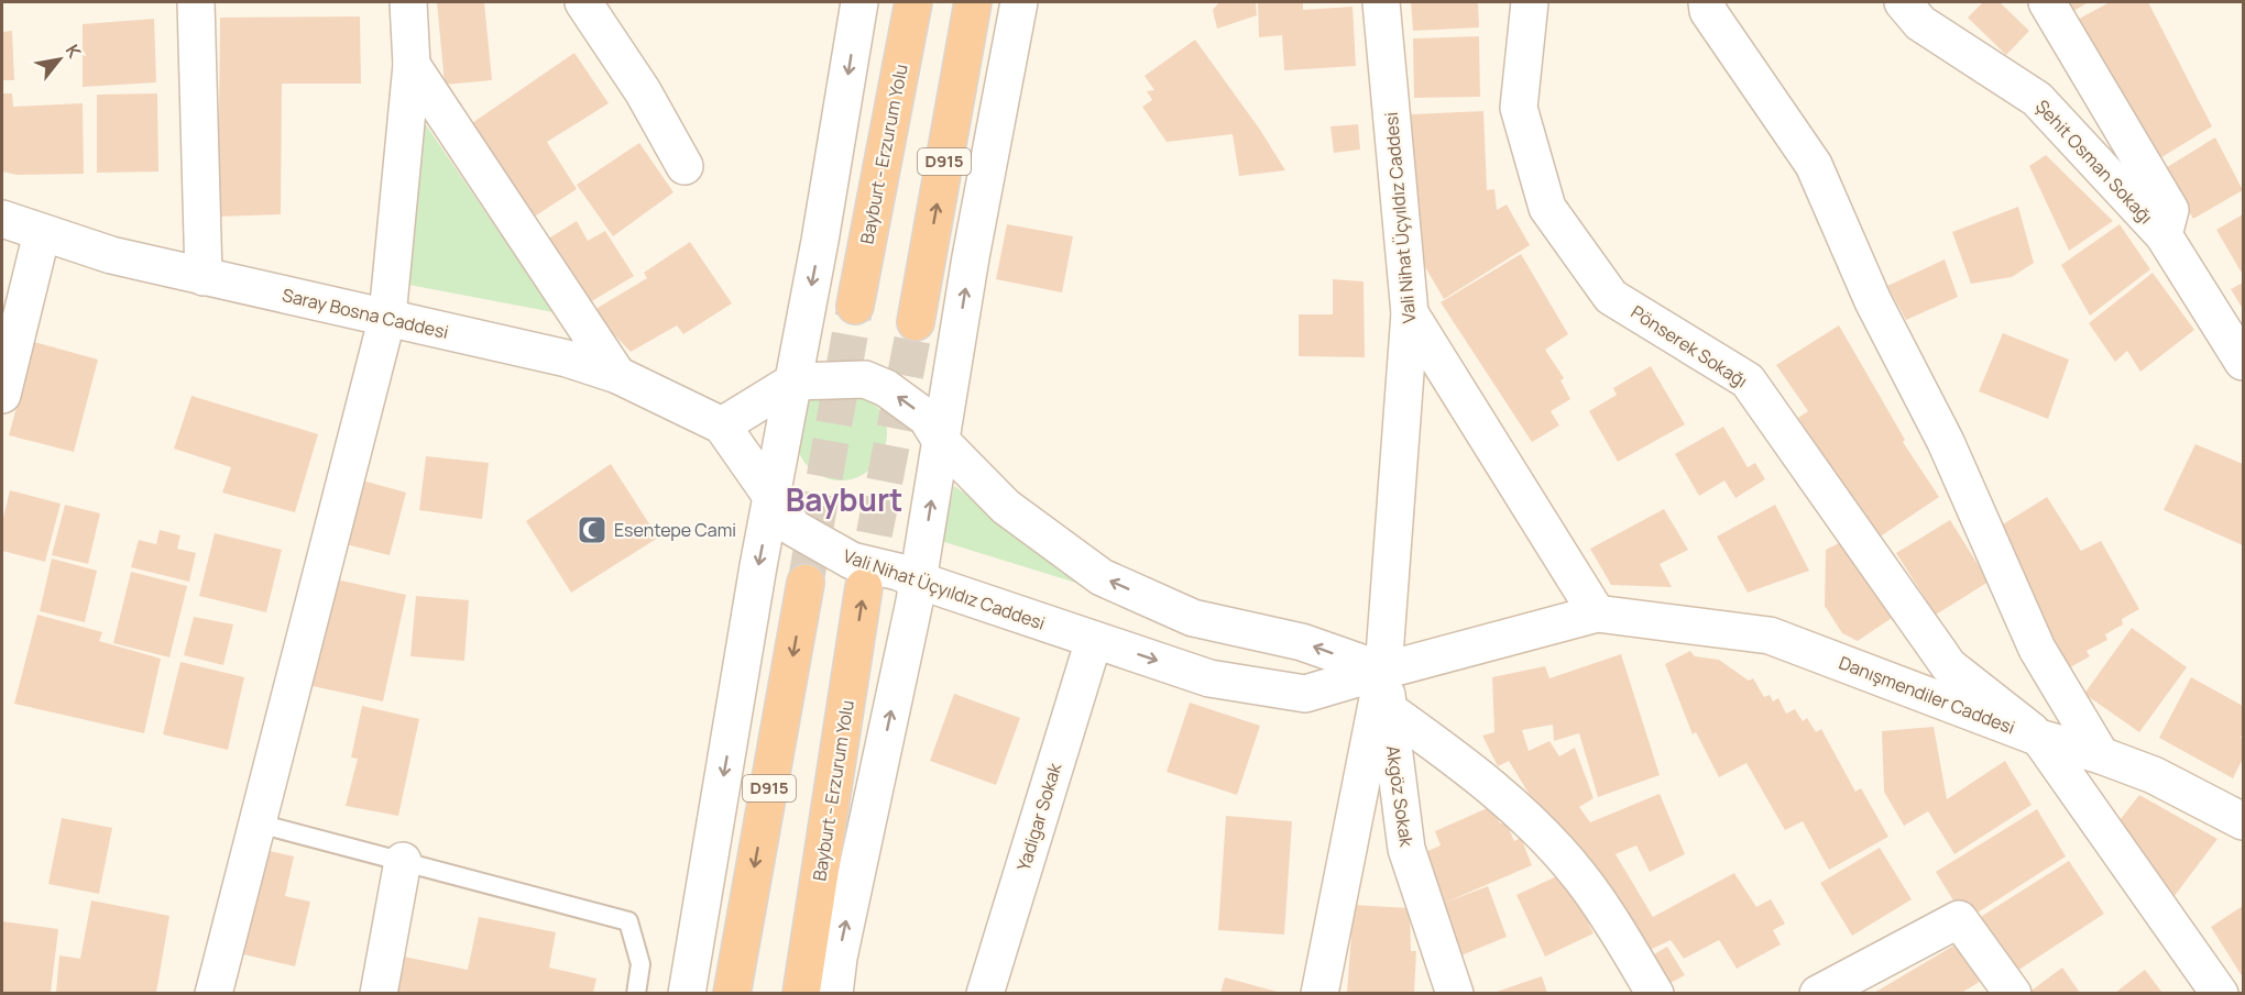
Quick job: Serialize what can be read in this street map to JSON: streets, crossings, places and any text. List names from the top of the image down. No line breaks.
{"streets":{"highway":["Bayburt - Erzurum Yolu","D915"],"street":["Şehit Osman Sokağı","Vali Nihat Üçyıldız Caddesi","Saray Bosna Caddesi","Pönserek Sokağı","Danışmendiler Caddesi","Akgöz Sokak","Yadigar Sokak"]},"crossings":[["Vali Nihat Üçyıldız Caddesi","Saray Bosna Caddesi"],["Vali Nihat Üçyıldız Caddesi","Akgöz Sokak"],["Vali Nihat Üçyıldız Caddesi","Yadigar Sokak"],["Pönserek Sokağı","Danışmendiler Caddesi"]],"districts":["Bayburt"],"places":{"mosque":["Esentepe Cami"]},"north":"top right"}
